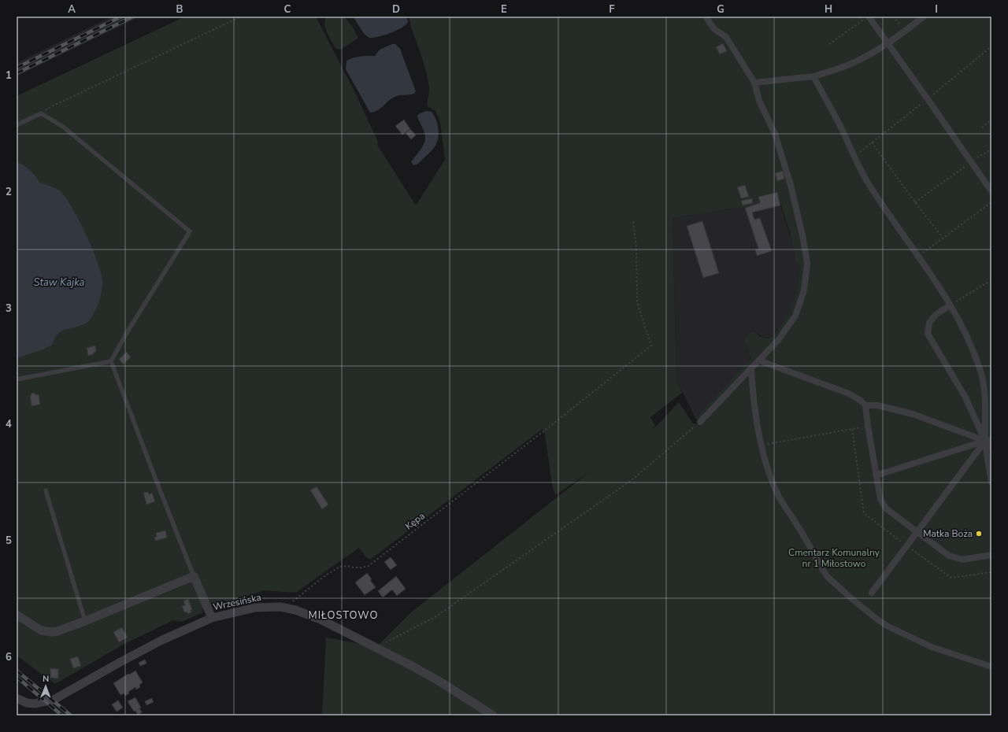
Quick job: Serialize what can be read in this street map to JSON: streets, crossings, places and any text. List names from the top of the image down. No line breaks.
{"streets":{"street":["Wrzesińska"],"path":["Kępa"]},"crossings":[["Kępa","Wrzesińska"]],"districts":["MIŁOSTOWO"],"water":["Staw Kajka"],"parks":["Cmentarz Komunalny nr 1 Miłostowo"],"places":["Matka Boża"],"north":"top","grid":{"columns":["A","B","C","D","E","F","G","H","I"],"rows":["1","2","3","4","5","6"]}}
